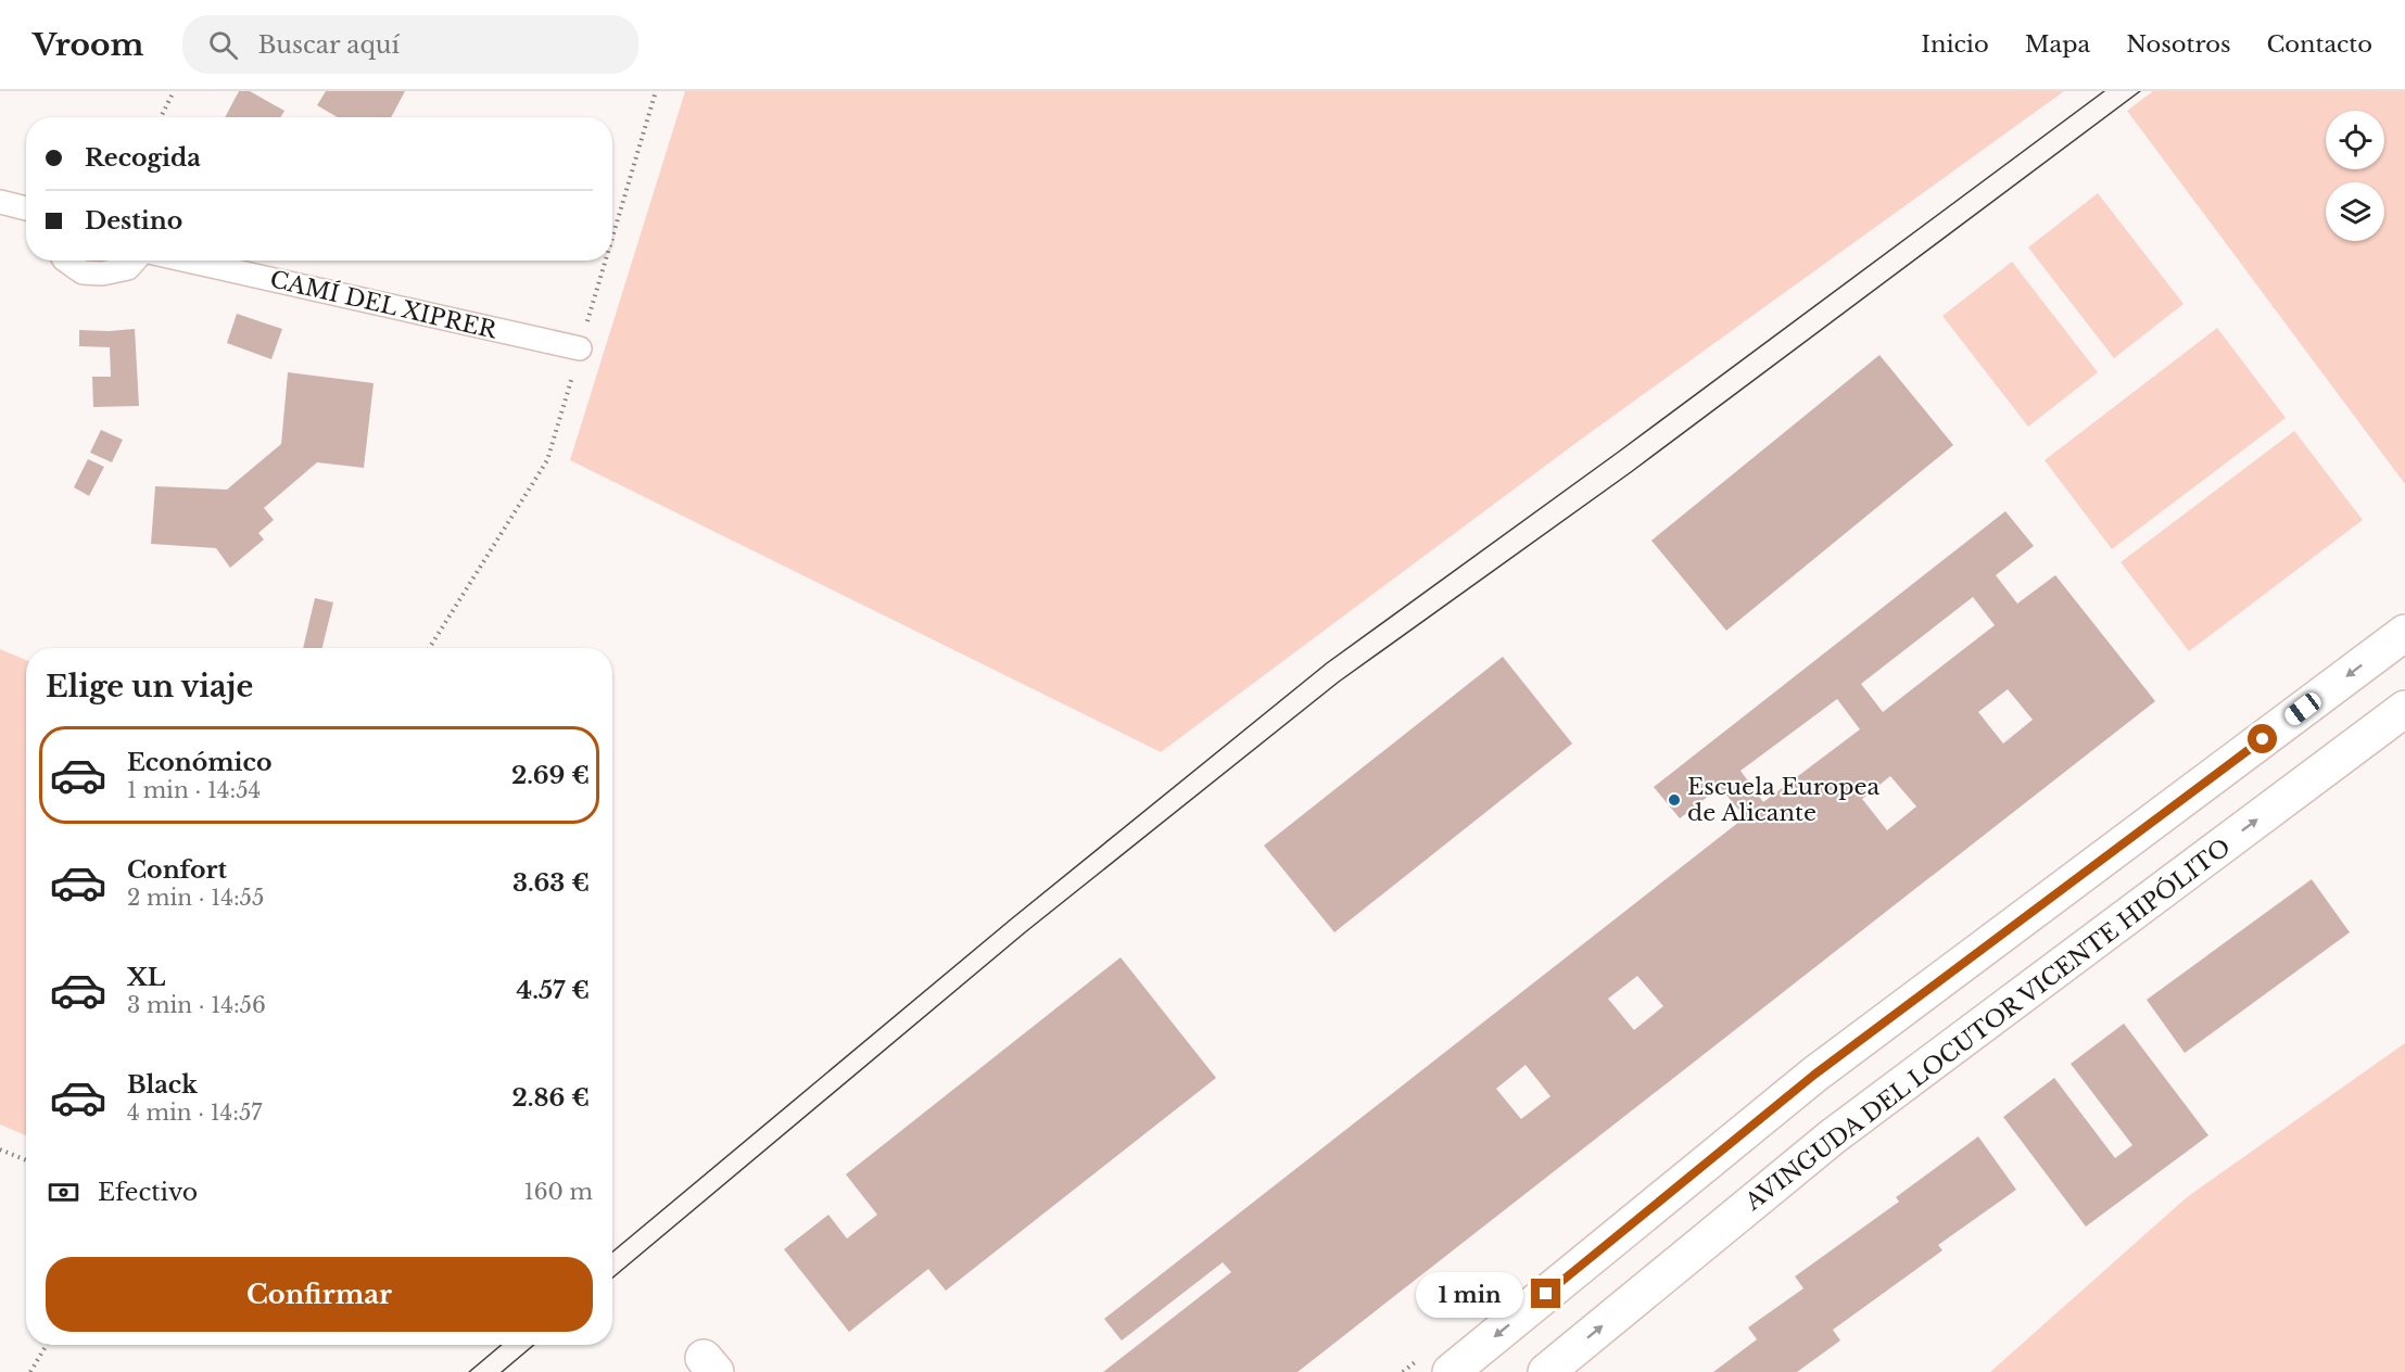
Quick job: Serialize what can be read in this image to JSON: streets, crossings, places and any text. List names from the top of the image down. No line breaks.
{"streets":{"main road":["AVINGUDA DEL LOCUTOR VICENTE HIPÓLITO"],"lane":["CAMÍ DEL XIPRER"]},"places":["Escuela Europea de Alicante"],"page":{"header":"Vroom","search":"Buscar aquí","nav":["Inicio","Mapa","Nosotros","Contacto"],"banner":["Recogida","Destino"],"heading":"Elige un viaje","list":[{"name":"Económico","note":"1 min · 14:54","value":"2.69 €"},{"name":"Confort","note":"2 min · 14:55","value":"3.63 €"},{"name":"XL","note":"3 min · 14:56","value":"4.57 €"},{"name":"Black","note":"4 min · 14:57","value":"2.86 €"}],"pay":["Efectivo","160 m"],"buttons":"Confirmar","bubble":"1 min"}}
